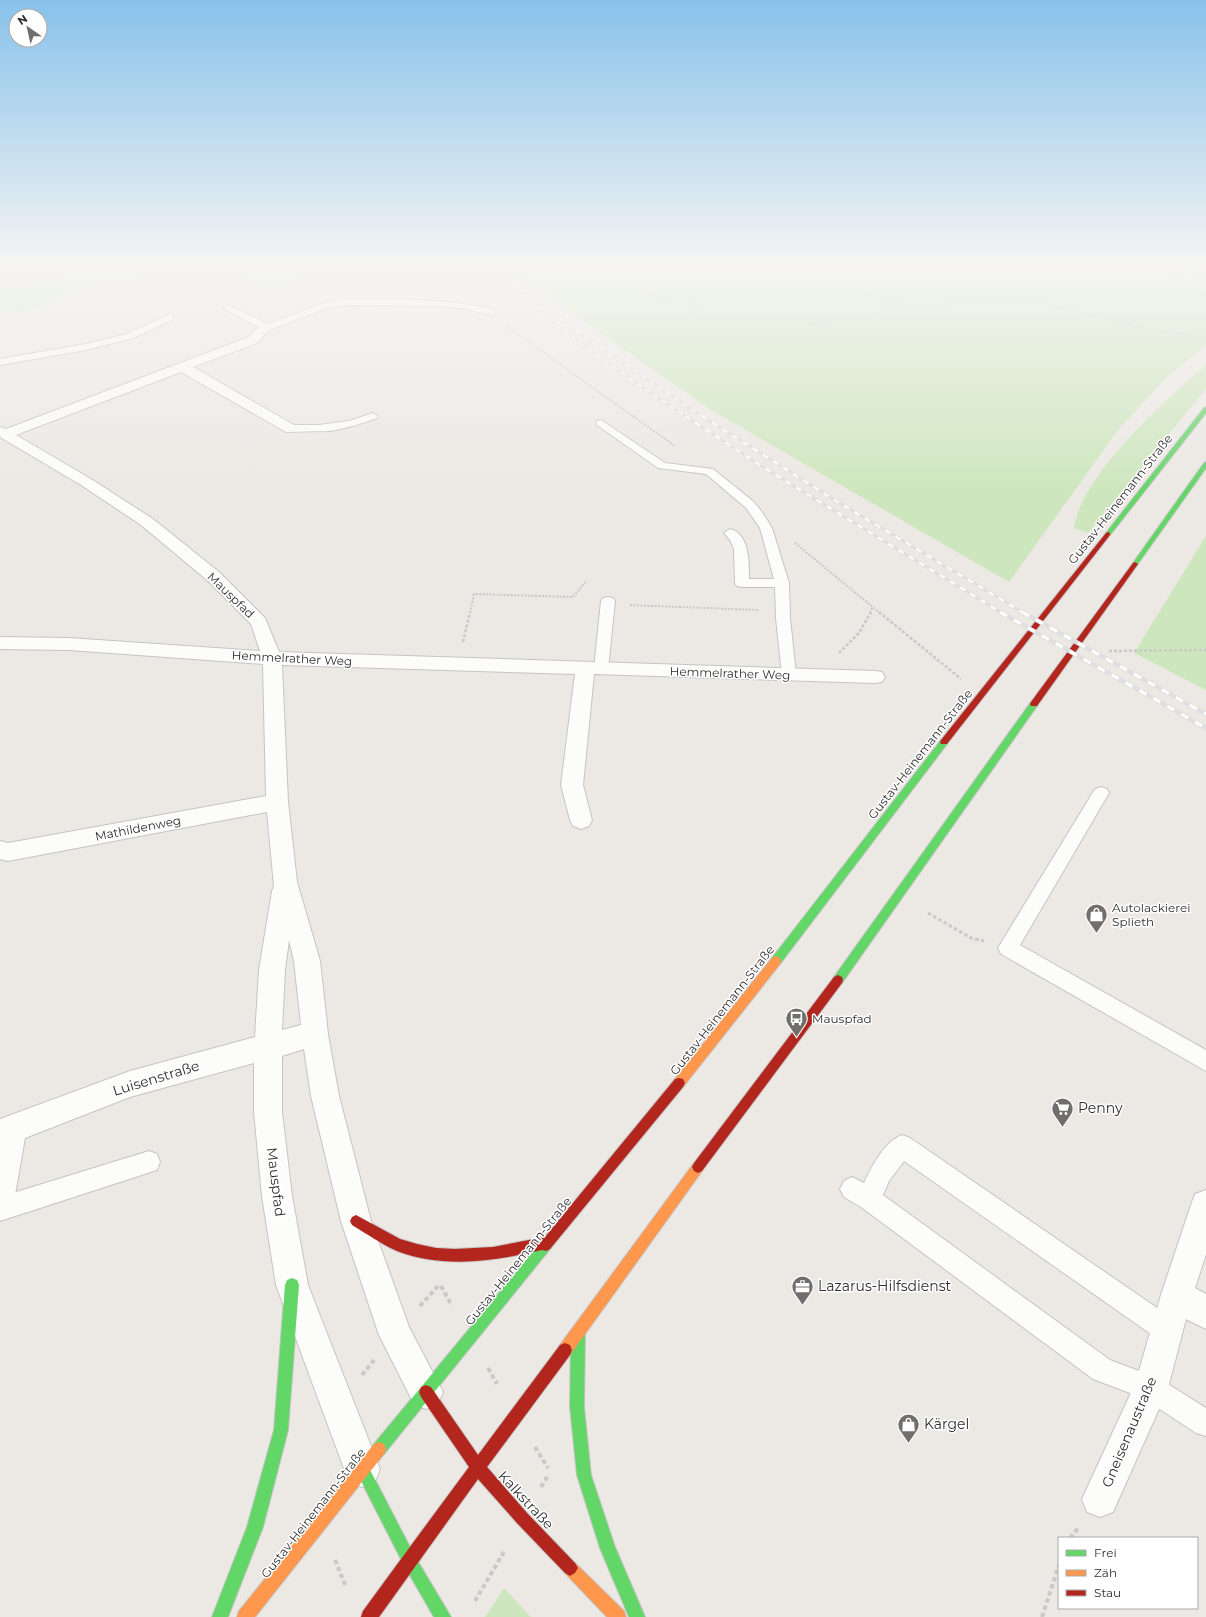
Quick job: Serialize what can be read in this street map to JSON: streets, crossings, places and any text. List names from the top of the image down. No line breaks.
{"streets":{"main road":["Gustav-Heinemann-Straße","Kalkstraße"],"street":["Mauspfad","Hemmelrather Weg","Mathildenweg","Luisenstraße","Gneisenaustraße"]},"crossings":[["Gustav-Heinemann-Straße","Mauspfad"],["Gustav-Heinemann-Straße","Kalkstraße"],["Mauspfad","Hemmelrather Weg"],["Mauspfad","Mathildenweg"],["Mauspfad","Luisenstraße"],["Mauspfad","Kalkstraße"]],"places":{"shop":["Autolackierei Splieth","Kärgel"],"bus stop":["Mauspfad"],"supermarket":["Penny"],"office":["Lazarus-Hilfsdienst"]},"legend":["Frei","Zäh","Stau"],"north":"top left"}
